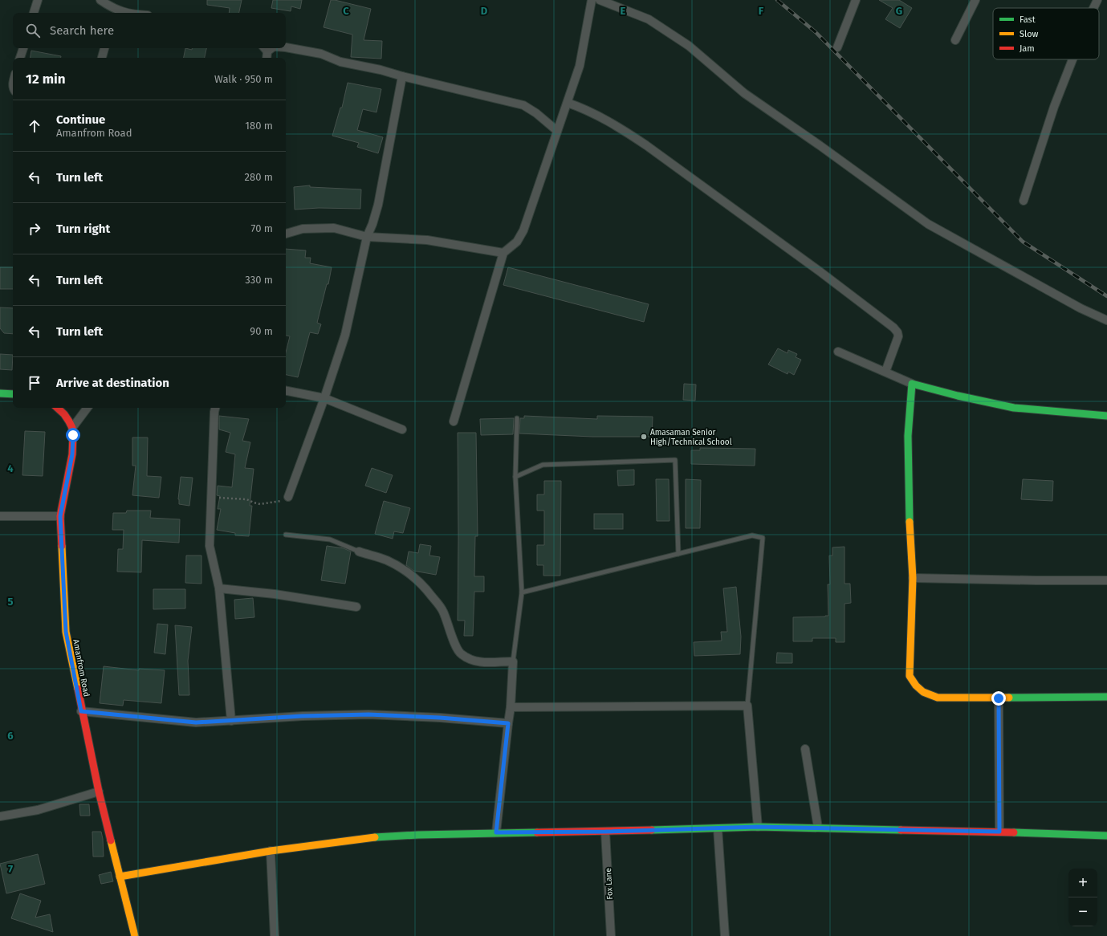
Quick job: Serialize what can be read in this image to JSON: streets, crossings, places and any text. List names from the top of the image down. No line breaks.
{"streets":{"street":["Amanfrom Road","Fox Lane"]},"places":["Amasaman Senior High/Technical School"],"legend":["Fast","Slow","Jam"],"page":{"search":"Search here","heading":["12 min","Walk · 950 m"],"list":[["Continue","Amanfrom Road","180 m"],["Turn left","280 m"],["Turn right","70 m"],["Turn left","330 m"],["Turn left","90 m"],"Arrive at destination"],"map_buttons":["+","−"]},"grid":{"columns":["C","D","E","F","G"],"rows":["4","5","6","7"]}}
